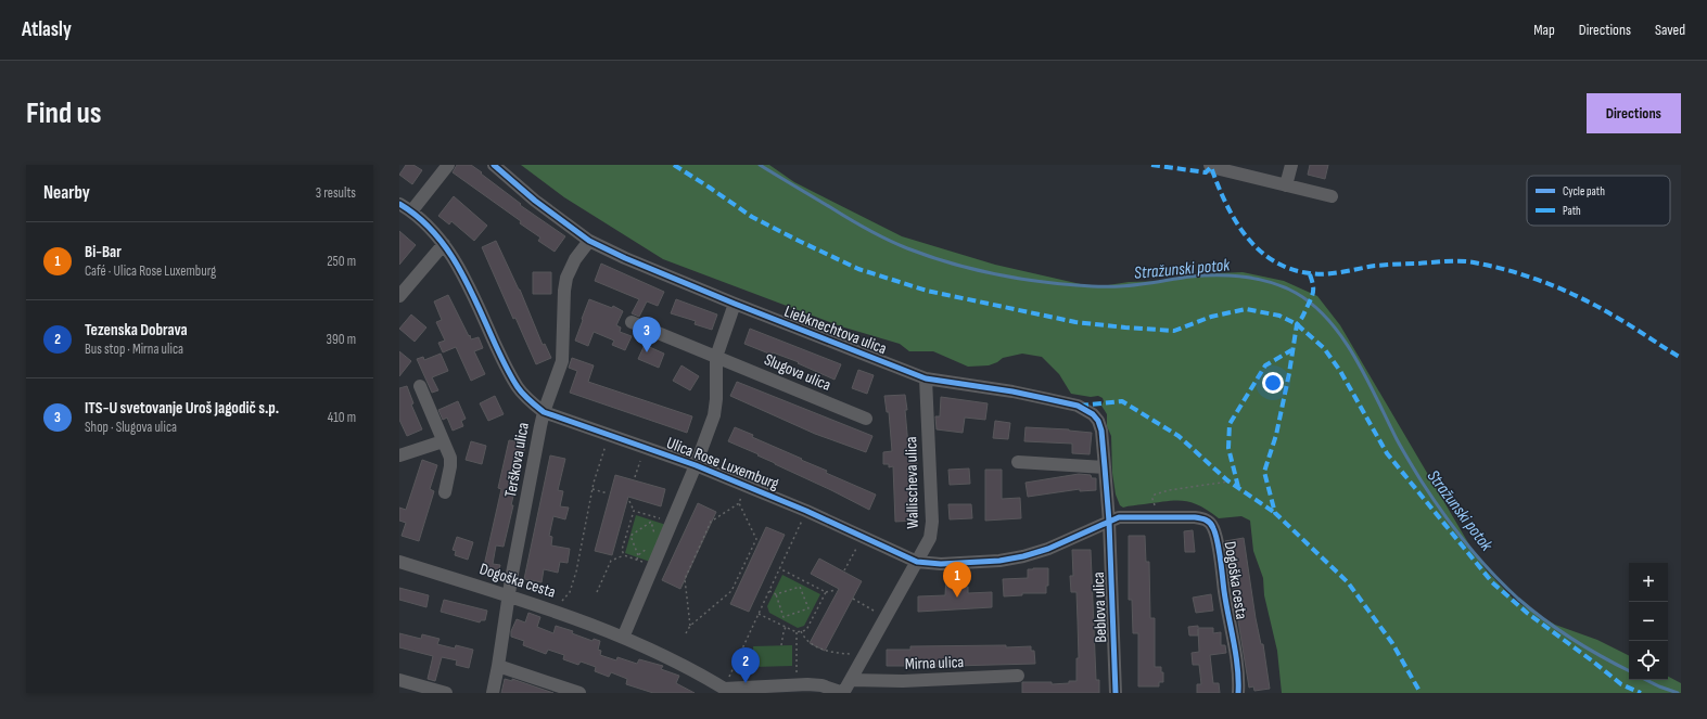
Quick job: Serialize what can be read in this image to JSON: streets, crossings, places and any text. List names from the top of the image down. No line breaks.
{"streets":{"street":["Liebknechtova ulica","Slugova ulica","Terškova ulica","Ulica Rose Luxemburg","Wallischeva ulica","Dogoška cesta","Beblova ulica","Mirna ulica"]},"crossings":[["Liebknechtova ulica","Terškova ulica"],["Liebknechtova ulica","Ulica Rose Luxemburg"],["Liebknechtova ulica","Wallischeva ulica"],["Liebknechtova ulica","Dogoška cesta"],["Liebknechtova ulica","Beblova ulica"],["Terškova ulica","Ulica Rose Luxemburg"],["Terškova ulica","Dogoška cesta"],["Ulica Rose Luxemburg","Wallischeva ulica"],["Ulica Rose Luxemburg","Dogoška cesta"],["Ulica Rose Luxemburg","Beblova ulica"],["Wallischeva ulica","Mirna ulica"],["Dogoška cesta","Beblova ulica"]],"water":["Stražunski potok"],"legend":["Cycle path","Path"],"page":{"header":"Atlasly","nav":["Map","Directions","Saved"],"buttons":"Directions","title":"Find us","heading":["Nearby","3 results"],"list":[{"mark":"1","name":"Bi-Bar","note":"Café · Ulica Rose Luxemburg","value":"250 m"},{"mark":"2","name":"Tezenska Dobrava","note":"Bus stop · Mirna ulica","value":"390 m"},{"mark":"3","name":"ITS-U svetovanje Uroš Jagodič s.p.","note":"Shop · Slugova ulica","value":"410 m"}],"pins":["3","1","2"],"map_buttons":["+","−"]}}
